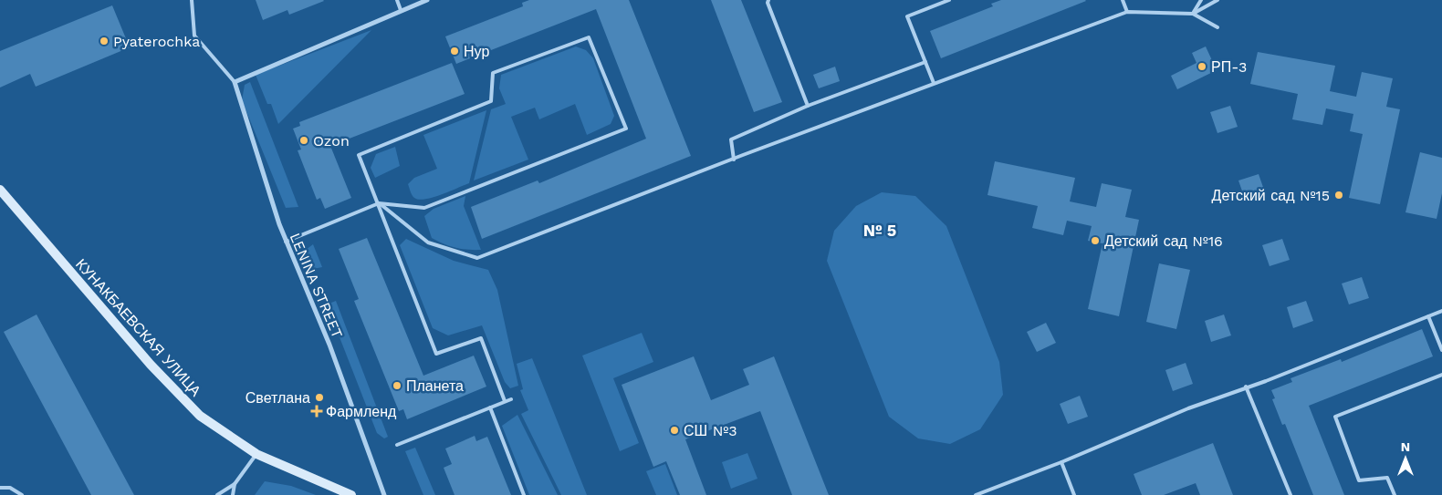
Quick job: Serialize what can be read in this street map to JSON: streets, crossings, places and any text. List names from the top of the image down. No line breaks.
{"streets":{"main road":["КУНАКБАЕВСКАЯ УЛИЦА"],"street":["LENINA STREET"]},"districts":["№ 5"],"places":{"other":["Pyaterochka","Нур","РП-3","Ozon","Детский сад №15","Детский сад №16","Планета","Светлана","СШ №3"],"health":["Фармленд"]},"north":"top"}
